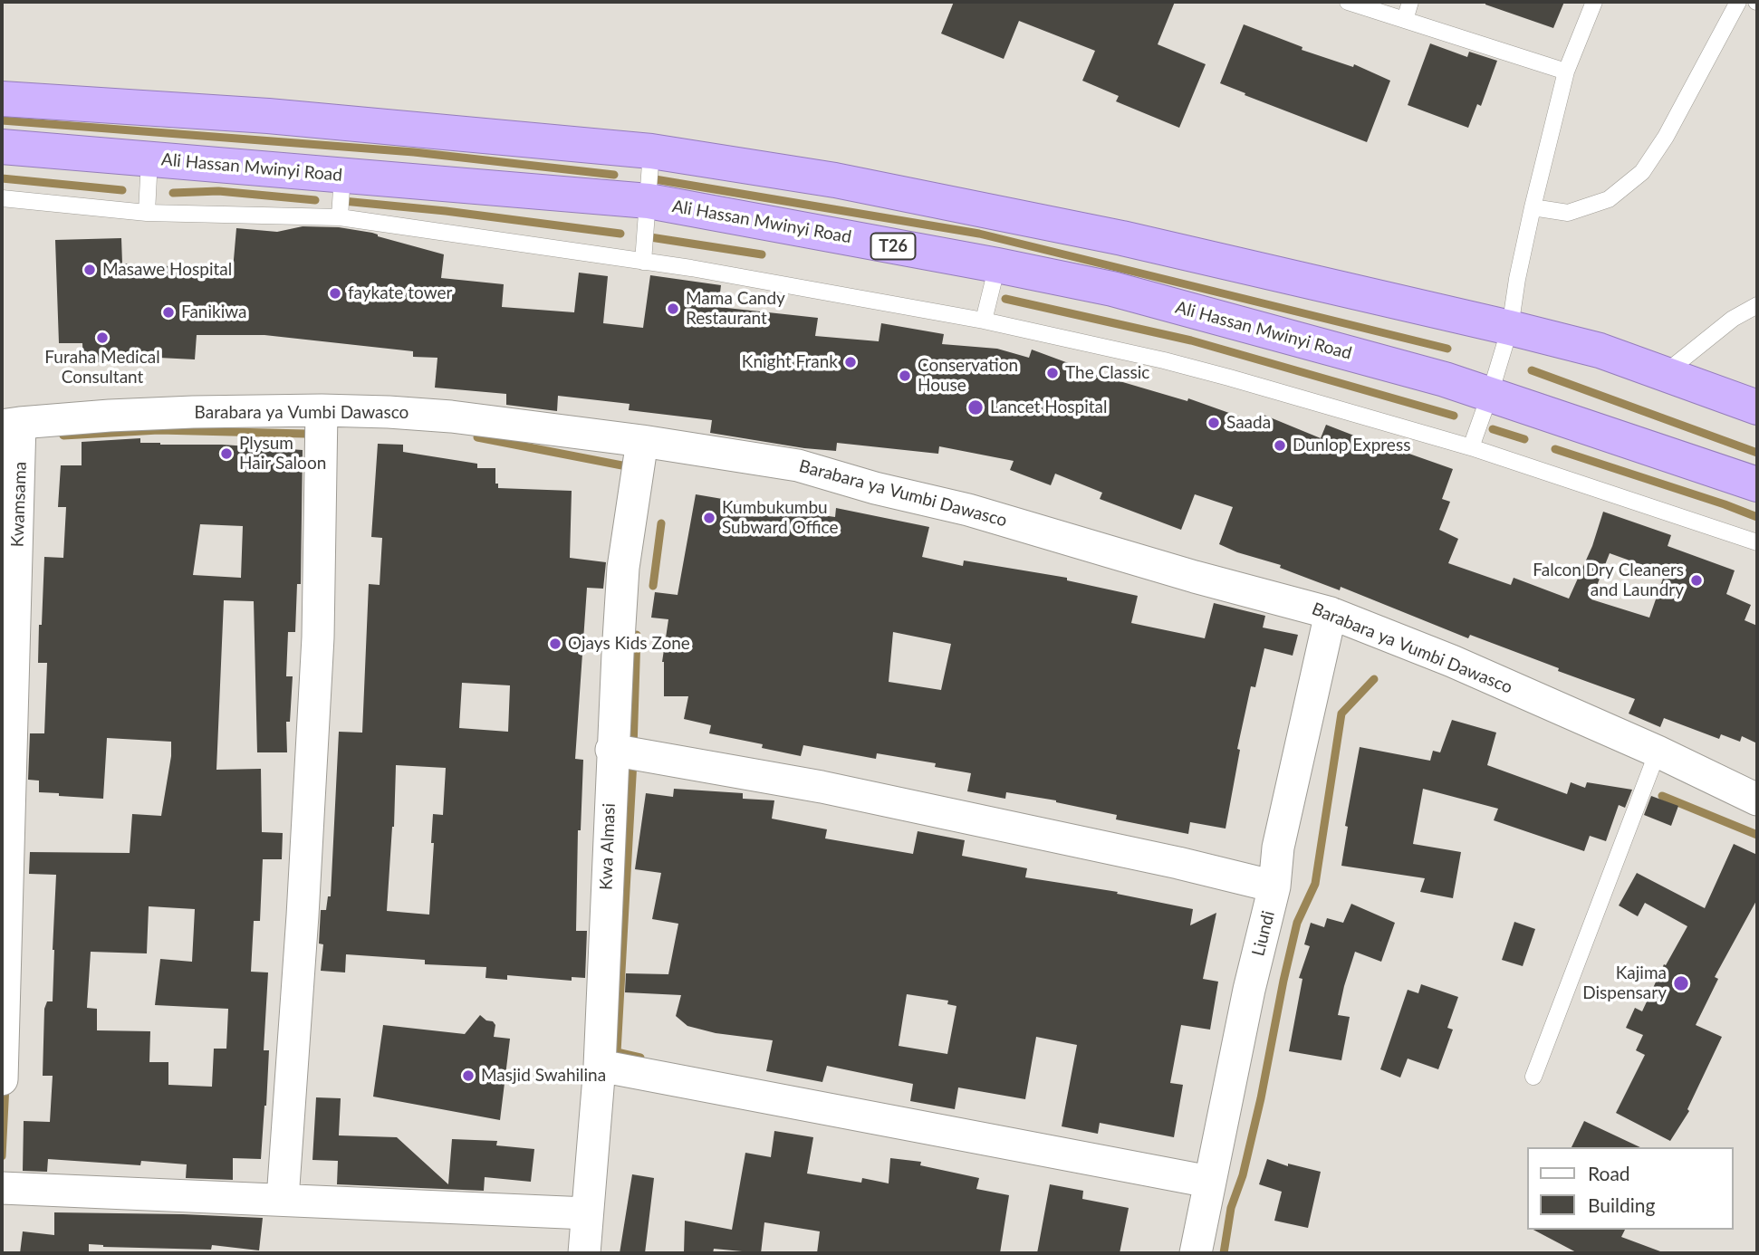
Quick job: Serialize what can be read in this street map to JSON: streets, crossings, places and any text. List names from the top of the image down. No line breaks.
{"streets":{"highway":["Ali Hassan Mwinyi Road","T26"],"street":["Barabara ya Vumbi Dawasco","Kwamsama","Kwa Almasi","Liundi"]},"crossings":[["Barabara ya Vumbi Dawasco","Kwamsama"],["Barabara ya Vumbi Dawasco","Kwa Almasi"],["Barabara ya Vumbi Dawasco","Liundi"]],"places":["Masawe Hospital","faykate tower","Mama Candy Restaurant","Fanikiwa","Furaha Medical Consultant","Knight Frank","The Classic","Conservation House","Lancet Hospital","Saada","Dunlop Express","Plysum Hair Saloon","Kumbukumbu Subward Office","Falcon Dry Cleaners and Laundry","Ojays Kids Zone","Kajima Dispensary","Masjid Swahilina"],"legend":["Road","Building"]}
